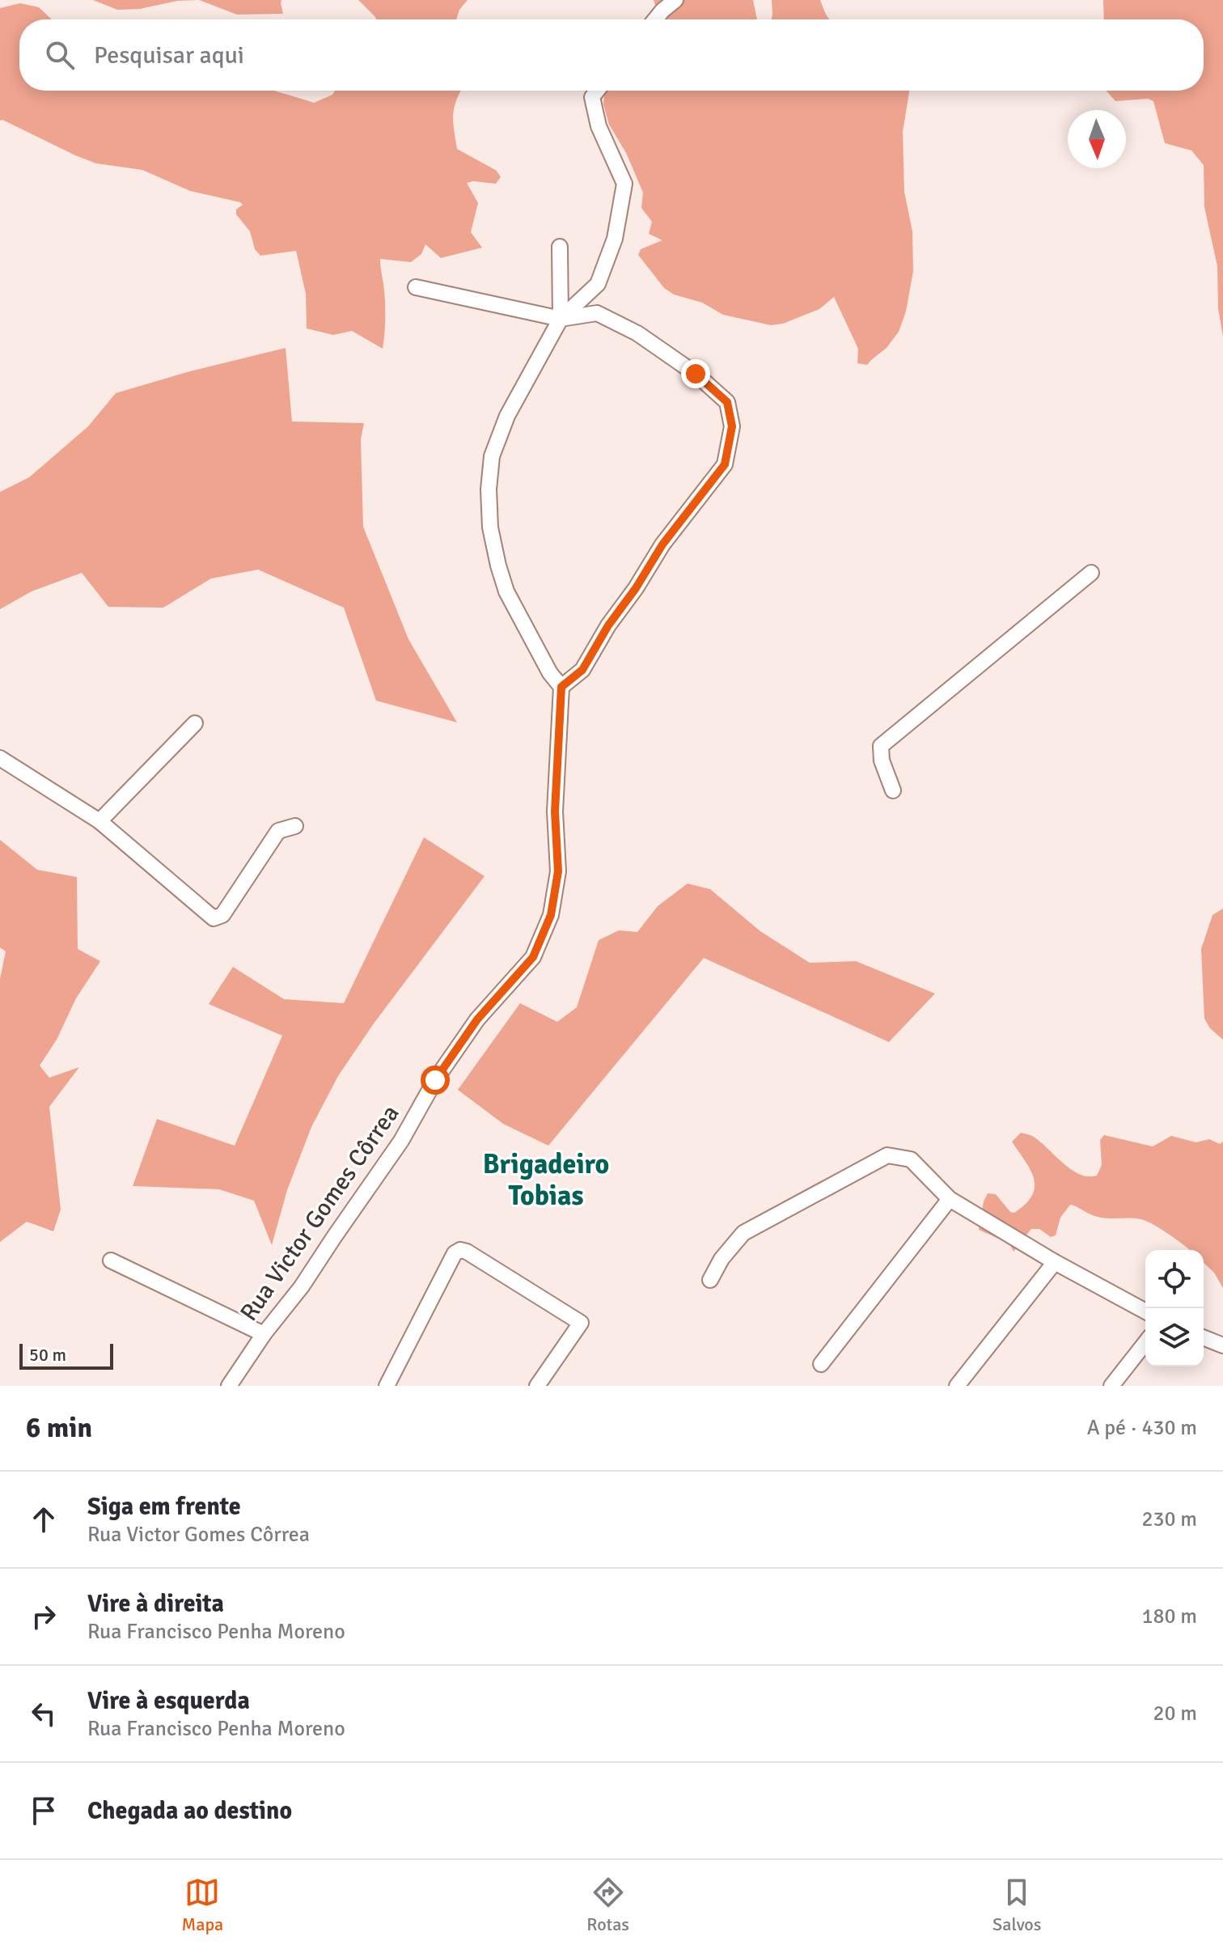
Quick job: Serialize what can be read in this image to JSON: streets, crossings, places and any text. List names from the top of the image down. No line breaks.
{"streets":{"street":["Rua Victor Gomes Côrrea"]},"districts":["Brigadeiro Tobias"],"scale_bar":"50 m","north":"bottom","page":{"search":"Pesquisar aqui","scale":"50 m","heading":["6 min","A pé · 430 m"],"list":[["Siga em frente","Rua Victor Gomes Côrrea","230 m"],["Vire à direita","Rua Francisco Penha Moreno","180 m"],["Vire à esquerda","Rua Francisco Penha Moreno","20 m"],"Chegada ao destino"],"nav":["Mapa","Rotas","Salvos"]}}
